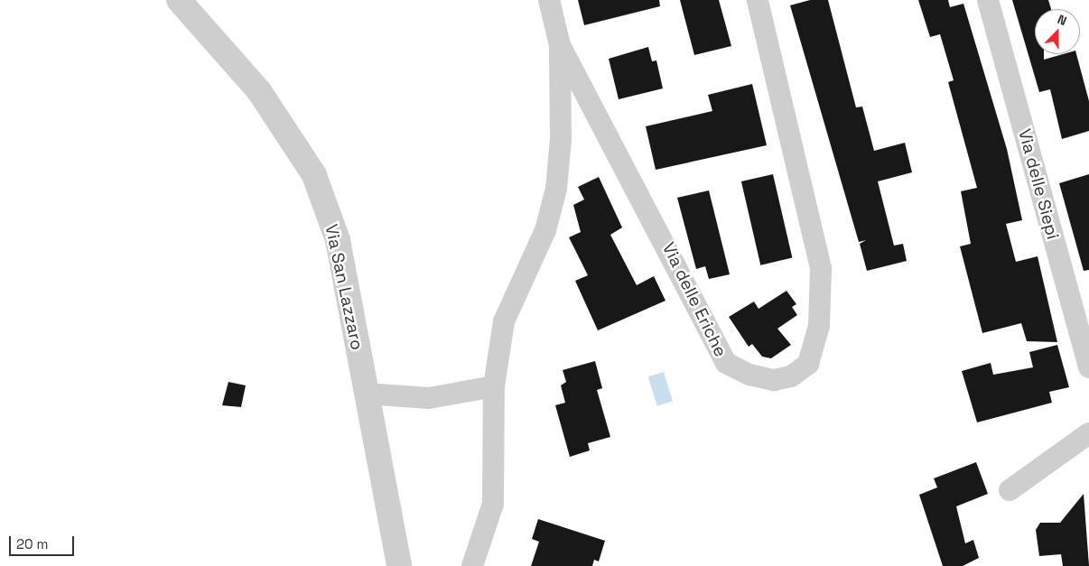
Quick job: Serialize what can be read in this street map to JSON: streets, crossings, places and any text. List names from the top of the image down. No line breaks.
{"streets":{"street":["Via delle Siepi","Via San Lazzaro","Via delle Eriche"]},"scale_bar":"20 m","north":"top"}
